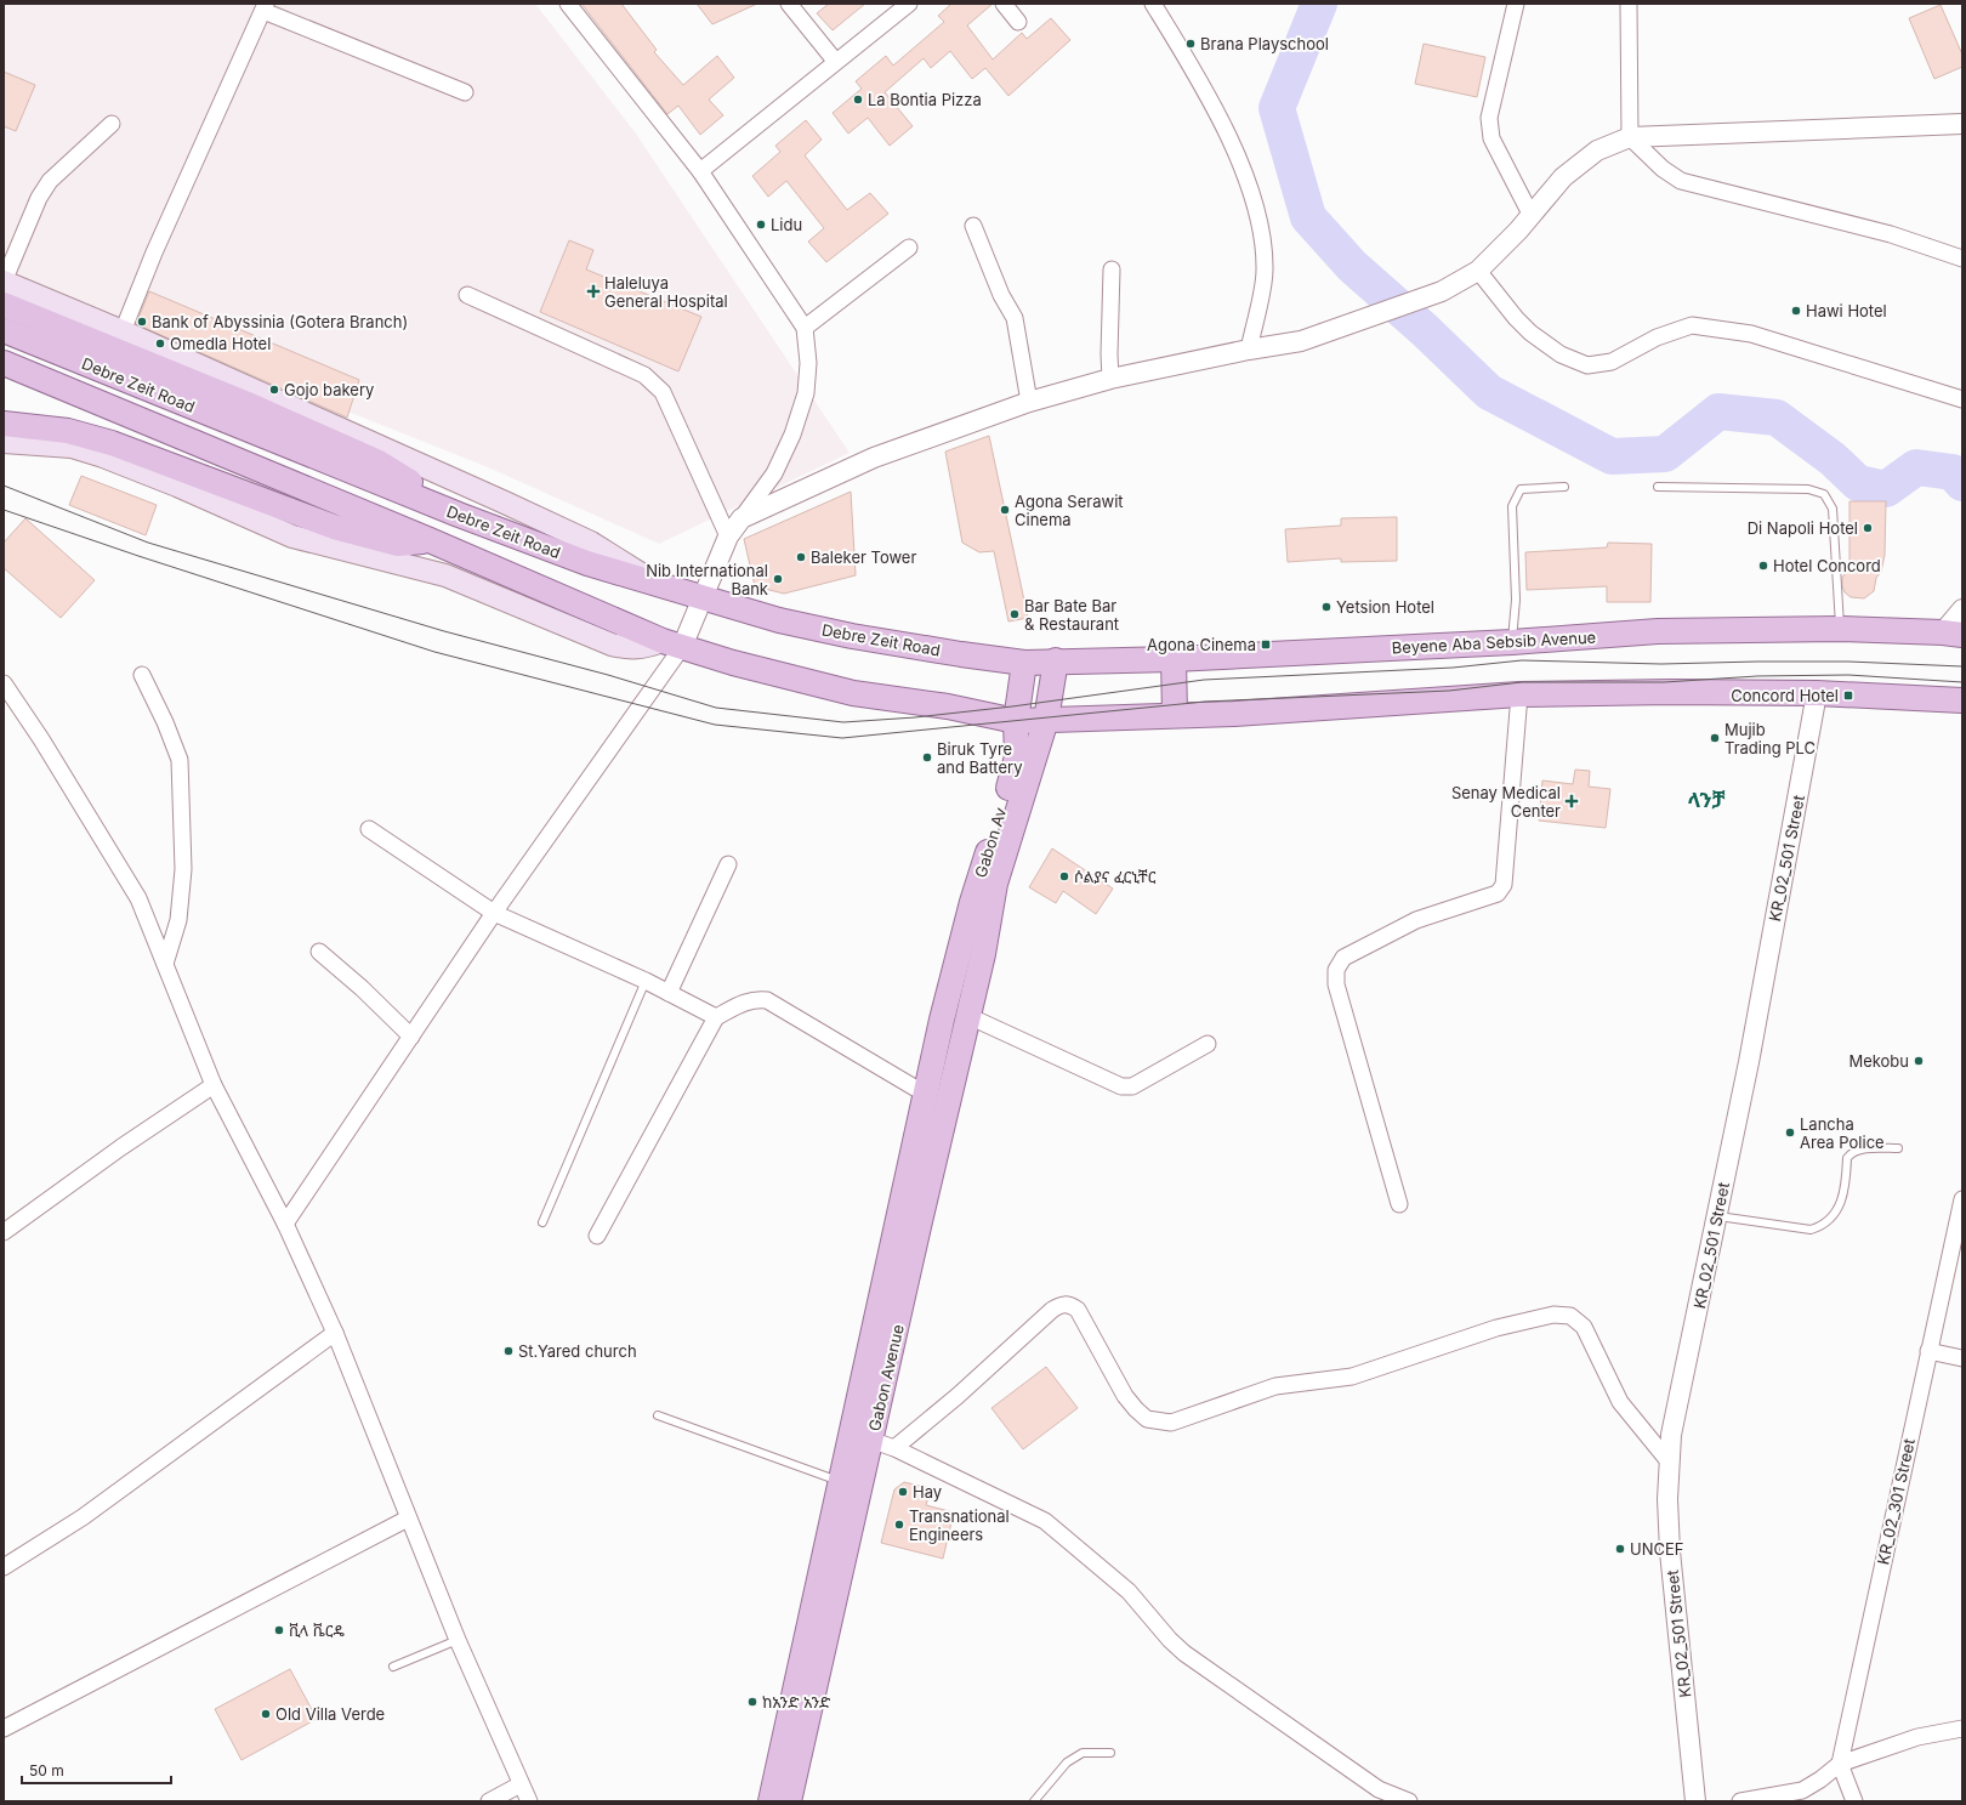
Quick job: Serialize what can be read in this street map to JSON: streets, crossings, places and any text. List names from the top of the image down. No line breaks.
{"streets":{"main road":["Debre Zeit Road","Beyene Aba Sebsib Avenue","Gabon Av","Gabon Avenue"],"street":["KR_02_501 Street","KR_02_301 Street"]},"crossings":[["Debre Zeit Road","Beyene Aba Sebsib Avenue"],["Debre Zeit Road","Gabon Av"],["Beyene Aba Sebsib Avenue","Gabon Av"],["Gabon Av","Gabon Avenue"]],"districts":["ላንቻ"],"places":{"other":["Brana Playschool","La Bontia Pizza","Lidu","Hawi Hotel","Bank of Abyssinia (Gotera Branch)","Omedla Hotel","Gojo bakery","Agona Serawit Cinema","Di Napoli Hotel","Baleker Tower","Hotel Concord","Nib International Bank","Yetsion Hotel","Bar Bate Bar & Restaurant","Mujib Trading PLC","Biruk Tyre and Battery","ሶልያና ፈርኒቸር","Mekobu","Lancha Area Police","St.Yared church","Hay","Transnational Engineers","UNCEF","ቪላ ቬርዴ","ከአንድ አንድ","Old Villa Verde"],"health":["Haleluya General Hospital","Senay Medical Center"],"transit":["Agona Cinema","Concord Hotel"]},"scale_bar":"50 m"}
